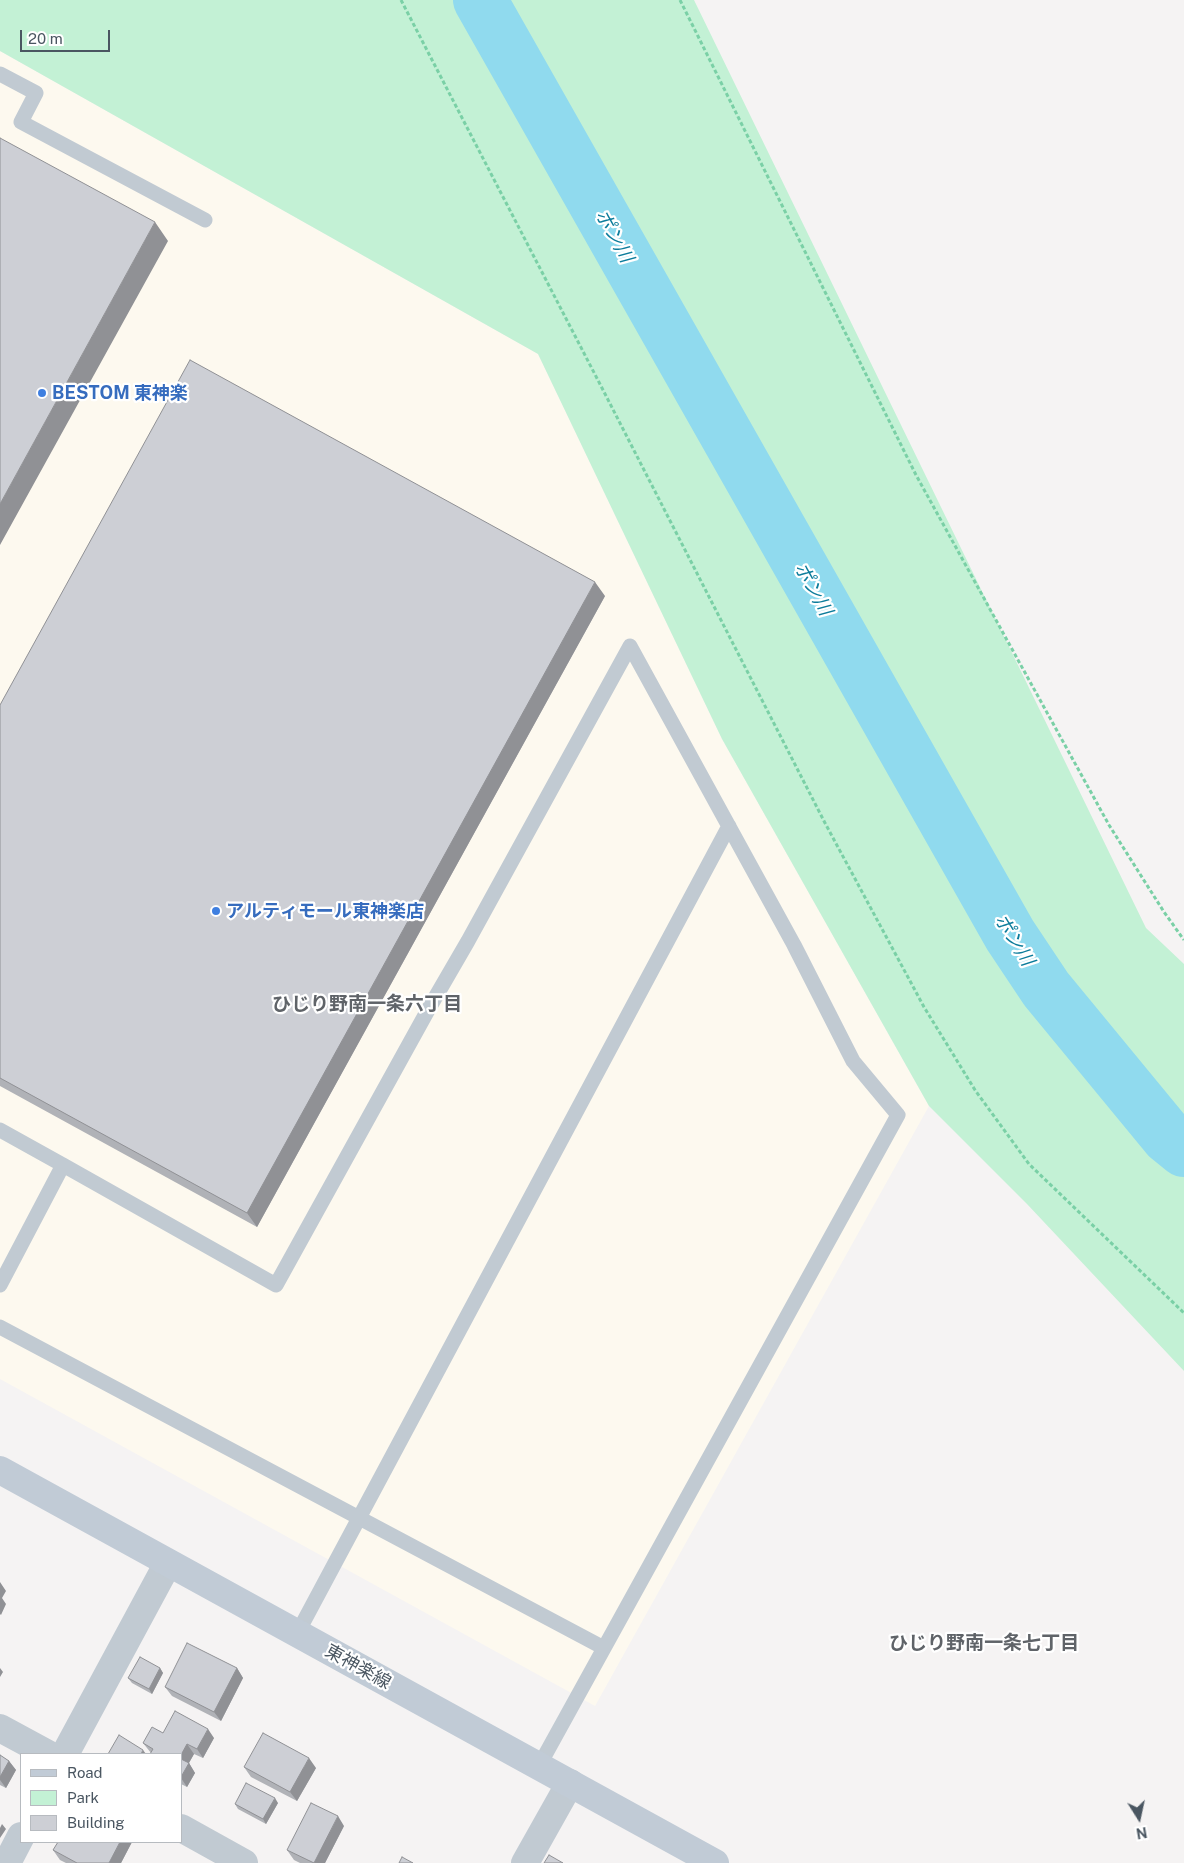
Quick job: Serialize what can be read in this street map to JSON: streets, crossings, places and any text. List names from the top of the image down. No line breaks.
{"streets":{"main road":["東神楽線"]},"districts":["ひじり野南一条六丁目","ひじり野南一条七丁目"],"water":["ポン川"],"places":["BESTOM 東神楽","アルティモール東神楽店"],"legend":["Road","Park","Building"],"scale_bar":"20 m","north":"bottom"}
